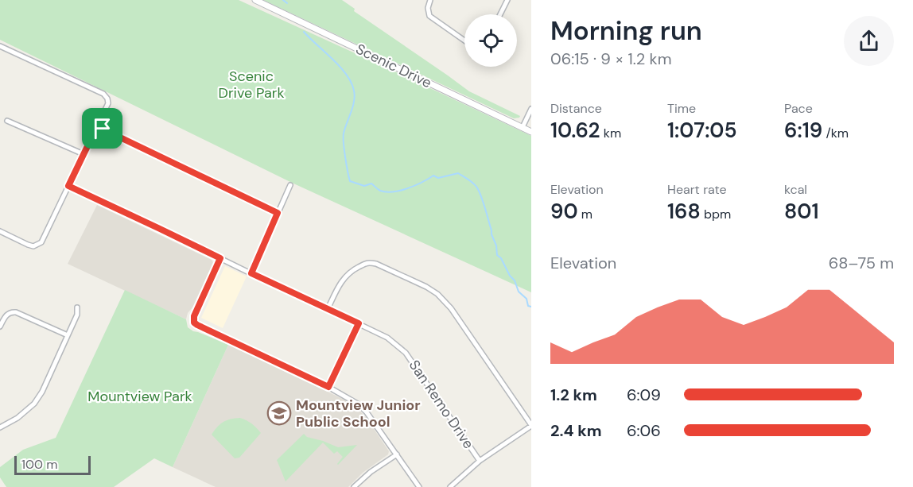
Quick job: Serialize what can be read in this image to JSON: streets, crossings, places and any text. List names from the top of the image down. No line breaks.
{"streets":{"street":["Scenic Drive","San Remo Drive"]},"parks":["Scenic Drive Park","Mountview Park"],"places":{"school or university":["Mountview Junior Public School"]},"scale_bar":"100 m","page":{"heading":["Morning run","06:15 · 9 × 1.2 km"],"stats":[["Distance","10.62 km"],["Time","1:07:05"],["Pace","6:19 /km"],["Elevation","90 m"],["Heart rate","168 bpm"],["kcal","801"]],"chart":["Elevation","68–75 m"],"list":[{"name":"1.2 km","note":"6:09"},{"name":"2.4 km","note":"6:06"}],"scale":"100 m"}}
